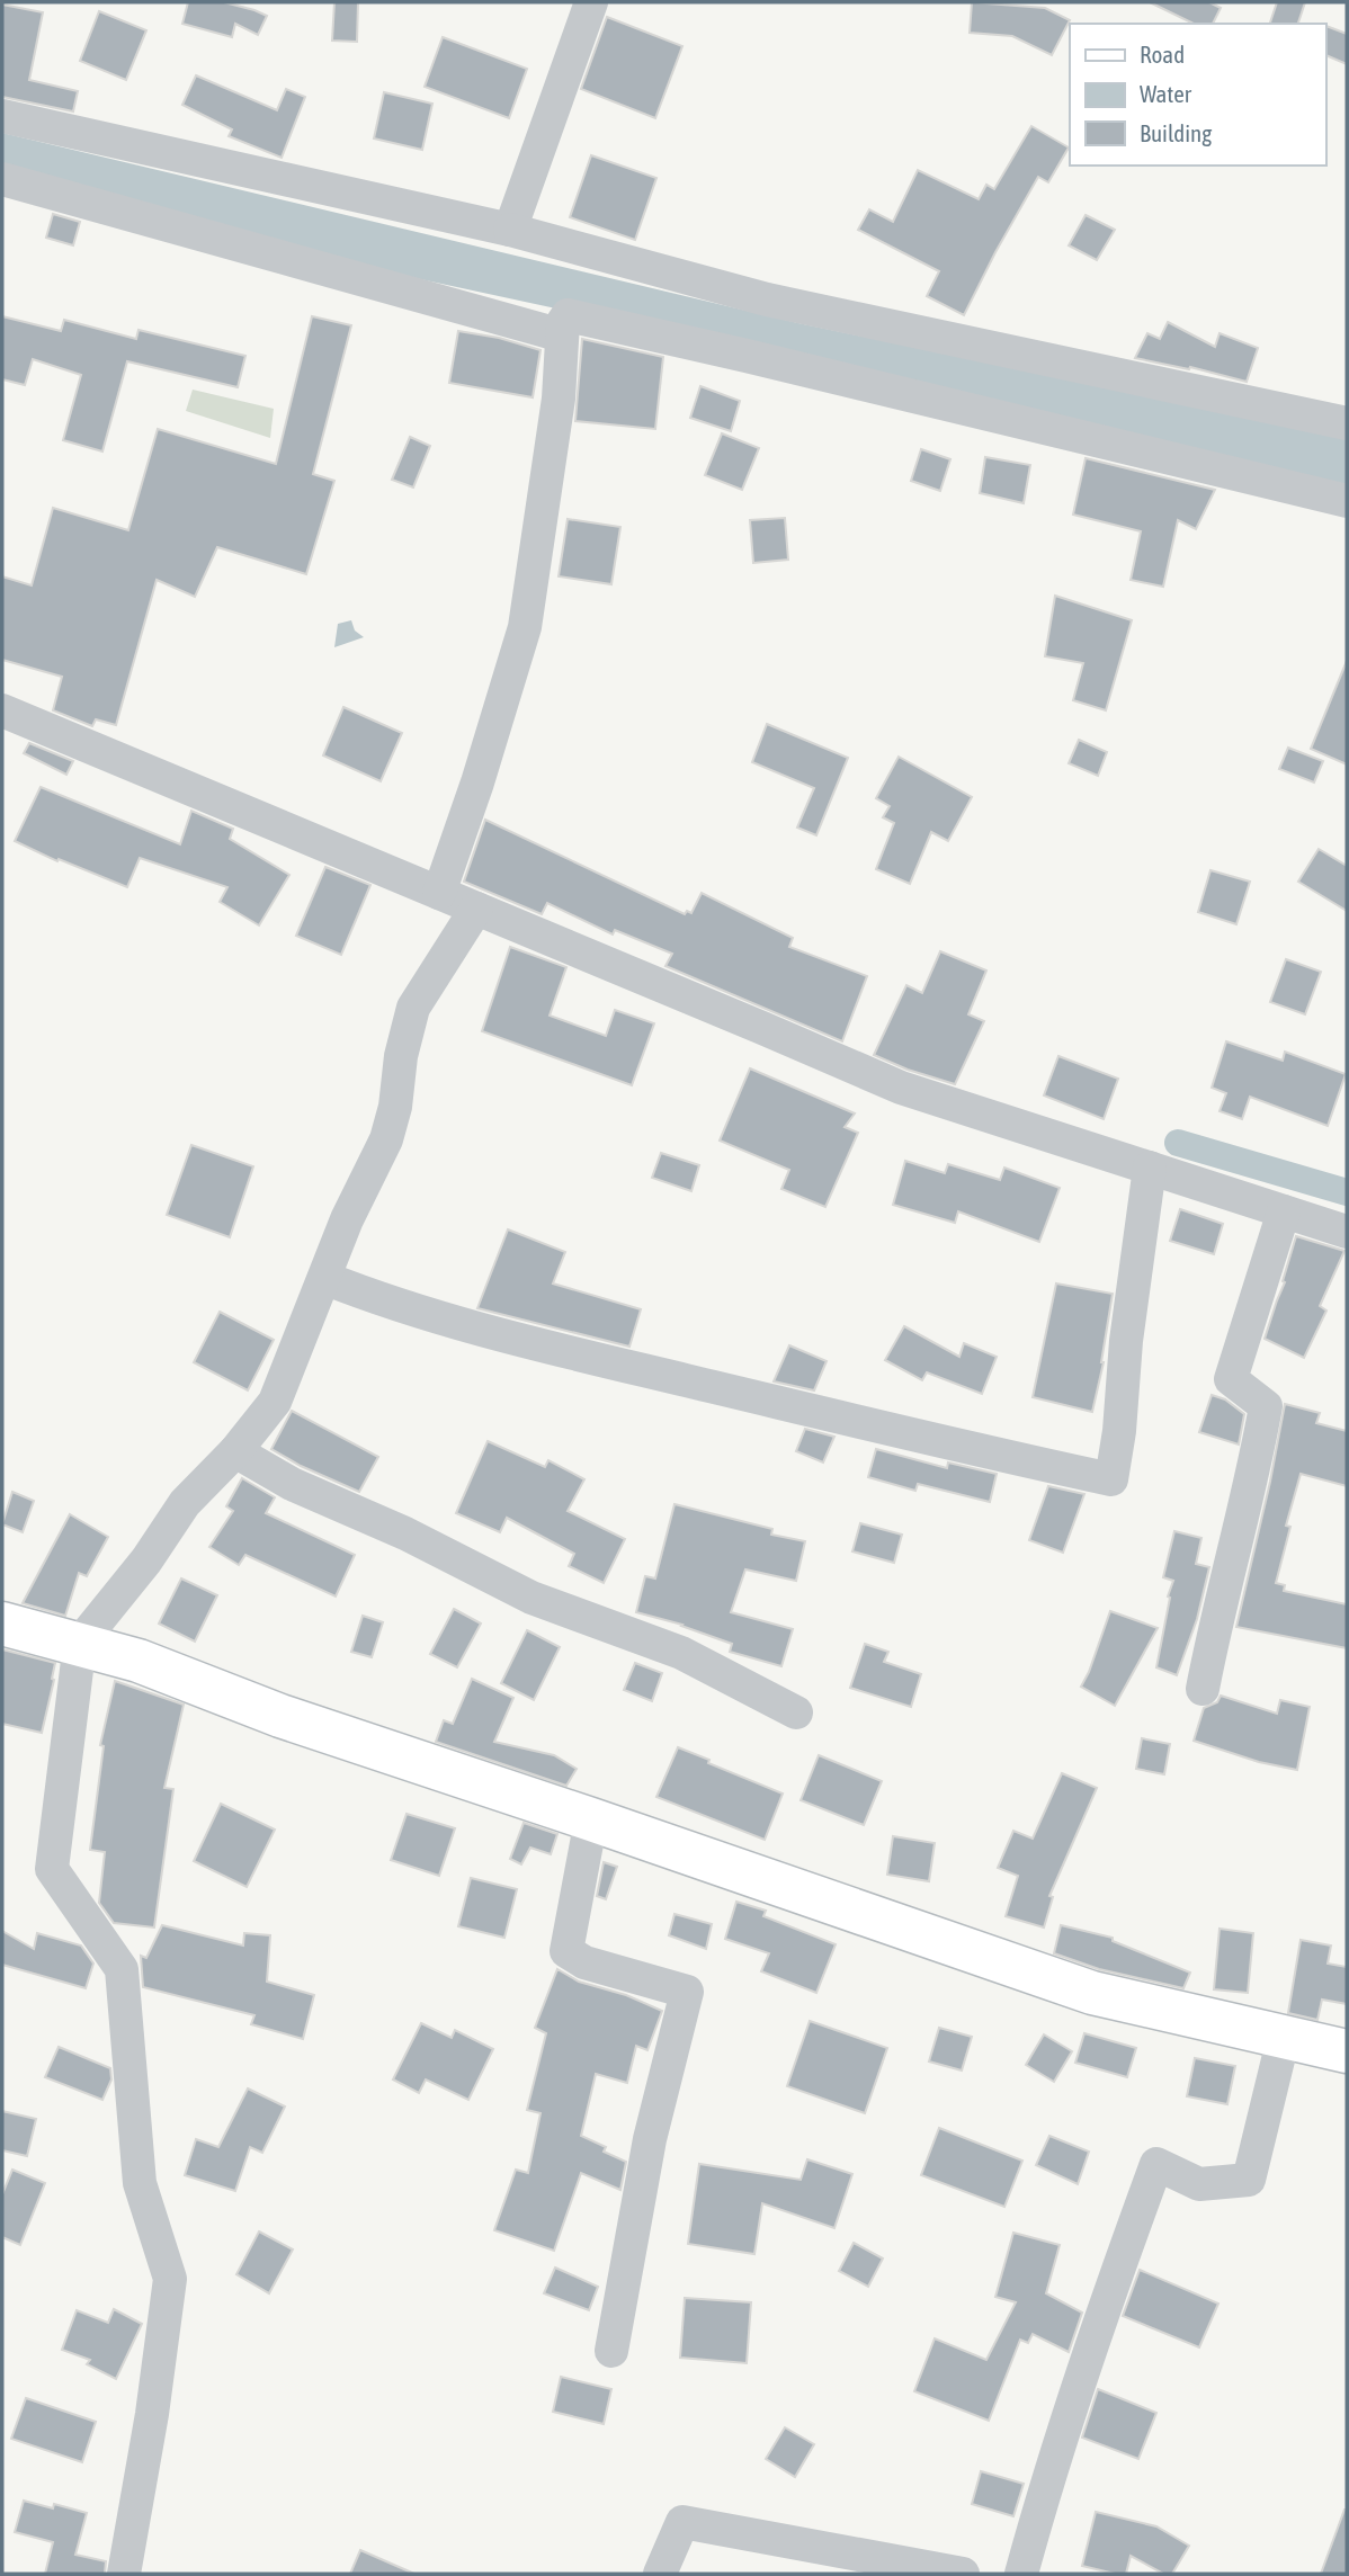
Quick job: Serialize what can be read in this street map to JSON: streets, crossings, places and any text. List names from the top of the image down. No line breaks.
{"legend":["Road","Water","Building"]}
